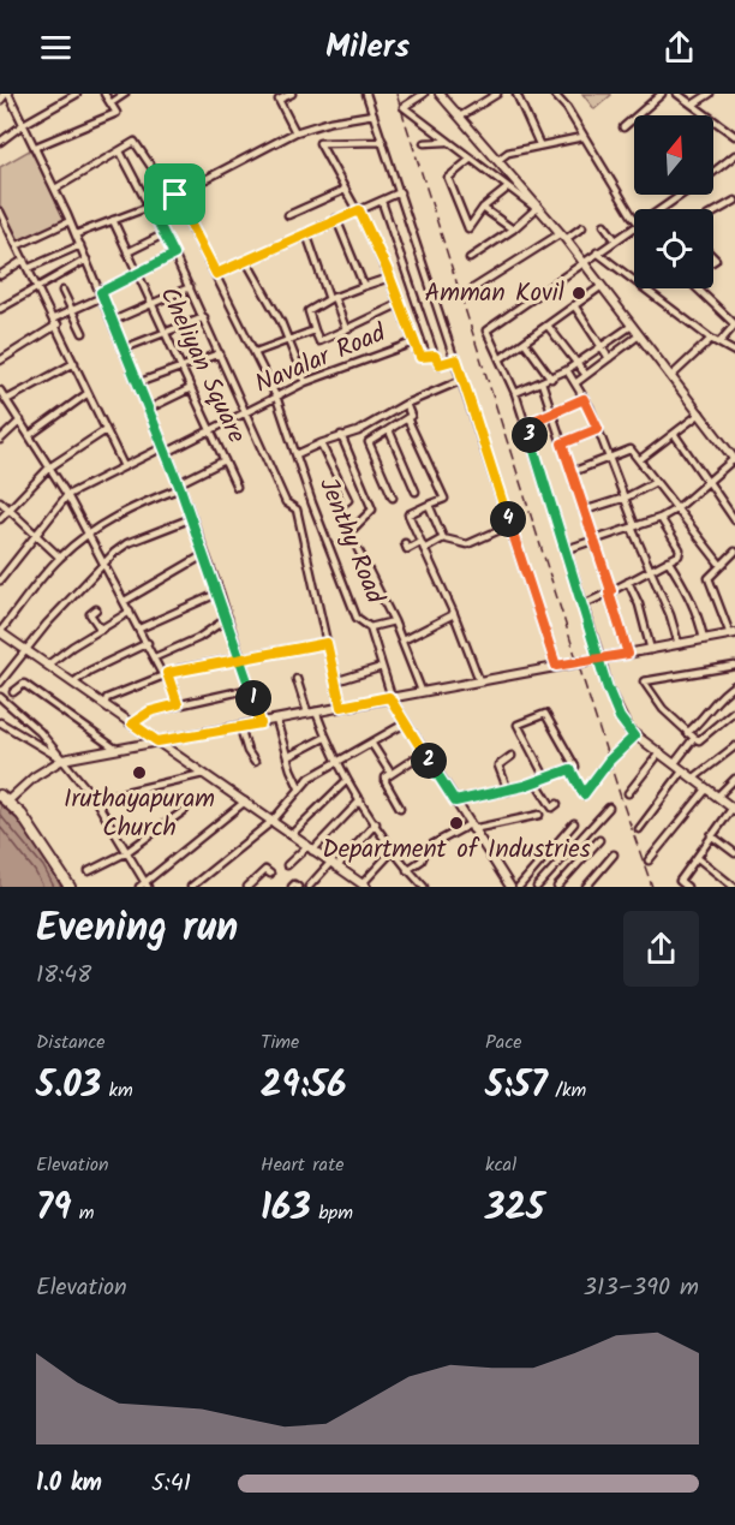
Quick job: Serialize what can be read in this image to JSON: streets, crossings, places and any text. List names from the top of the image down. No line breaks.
{"streets":{"street":["Navalar Road","Cheliyan Square","Jenthy Road"]},"crossings":[["Navalar Road","Cheliyan Square"],["Navalar Road","Jenthy Road"]],"places":["Amman Kovil","Iruthayapuram Church","Department of Industries"],"north":"top","page":{"header":"Milers","pins":["3","4","1","2"],"heading":["Evening run","18:48"],"stats":[["Distance","5.03 km"],["Time","29:56"],["Pace","5:57 /km"],["Elevation","79 m"],["Heart rate","163 bpm"],["kcal","325"]],"chart":["Elevation","313–390 m"],"list":[{"name":"1.0 km","note":"5:41"}]}}
